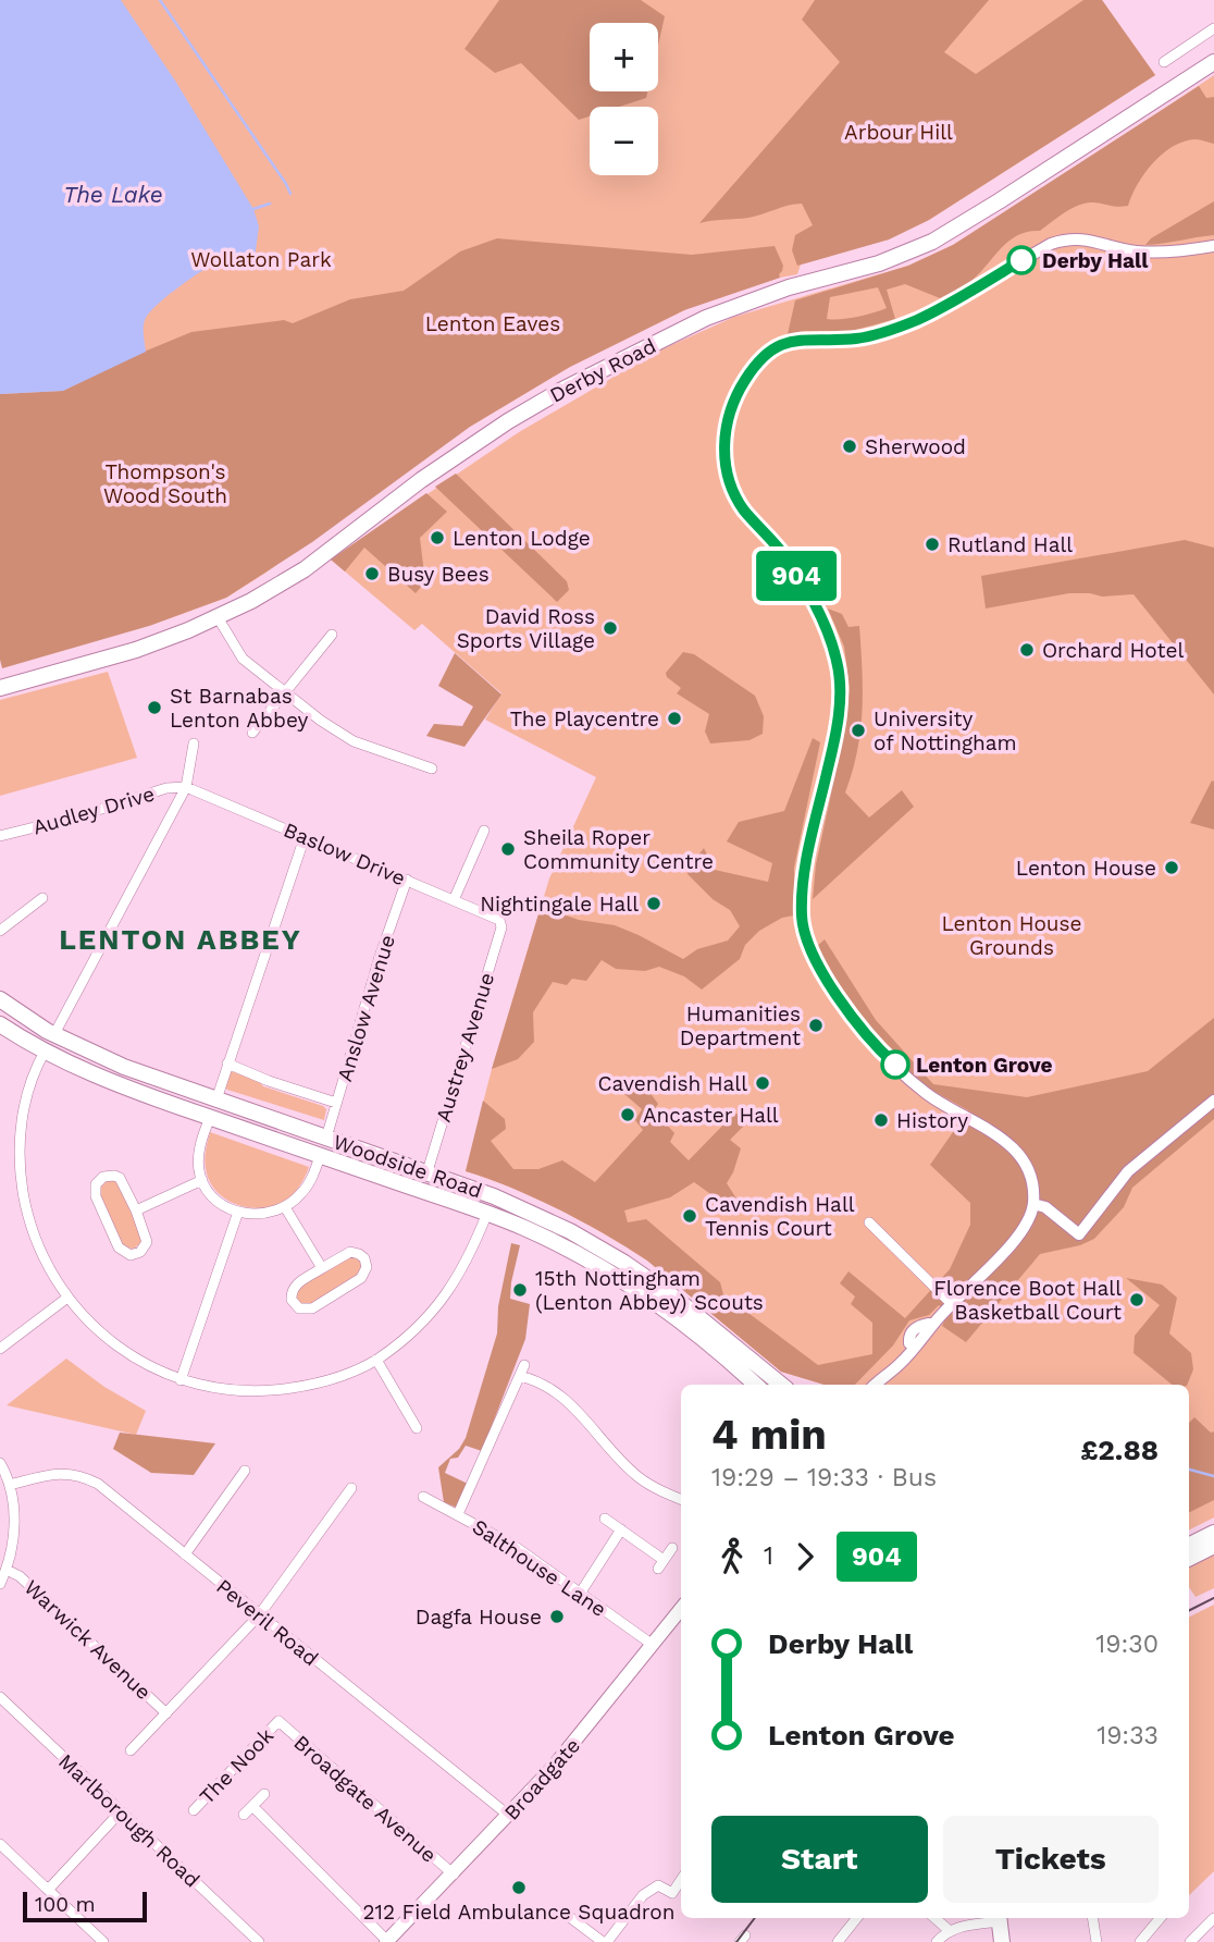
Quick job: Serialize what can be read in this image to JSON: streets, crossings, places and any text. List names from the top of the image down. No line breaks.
{"streets":{"main road":["Derby Road","Woodside Road","Broadgate"],"street":["Audley Drive","Baslow Drive","Anslow Avenue","Austrey Avenue","Salthouse Lane","Peveril Road","Warwick Avenue","The Nook","Broadgate Avenue","Marlborough Road"]},"crossings":[["Audley Drive","Baslow Drive"],["Baslow Drive","Anslow Avenue"],["Baslow Drive","Austrey Avenue"],["Anslow Avenue","Woodside Road"],["Austrey Avenue","Woodside Road"],["Salthouse Lane","Broadgate"],["Peveril Road","Broadgate"],["The Nook","Broadgate Avenue"],["Broadgate","Broadgate Avenue"]],"districts":["LENTON ABBEY"],"water":["The Lake"],"parks":["Arbour Hill","Wollaton Park","Lenton Eaves","Thompson's Wood South","Lenton House Grounds"],"places":["Derby Hall","Sherwood","Lenton Lodge","Rutland Hall","Busy Bees","David Ross Sports Village","Orchard Hotel","St Barnabas Lenton Abbey","The Playcentre","University of Nottingham","Sheila Roper Community Centre","Lenton House","Nightingale Hall","Humanities Department","Lenton Grove","Cavendish Hall","Ancaster Hall","History","Cavendish Hall Tennis Court","15th Nottingham (Lenton Abbey) Scouts","Florence Boot Hall Basketball Court","Dagfa House","212 Field Ambulance Squadron"],"lines":["bus line 904"],"scale_bar":"100 m","page":{"on_map":"904","map_buttons":["+","−"],"heading":["4 min","19:29 – 19:33 · Bus","£2.88"],"legs":["1","904"],"list":[{"name":"Derby Hall","value":"19:30"},{"name":"Lenton Grove","value":"19:33"}],"buttons":["Start","Tickets"],"scale":"100 m"}}
